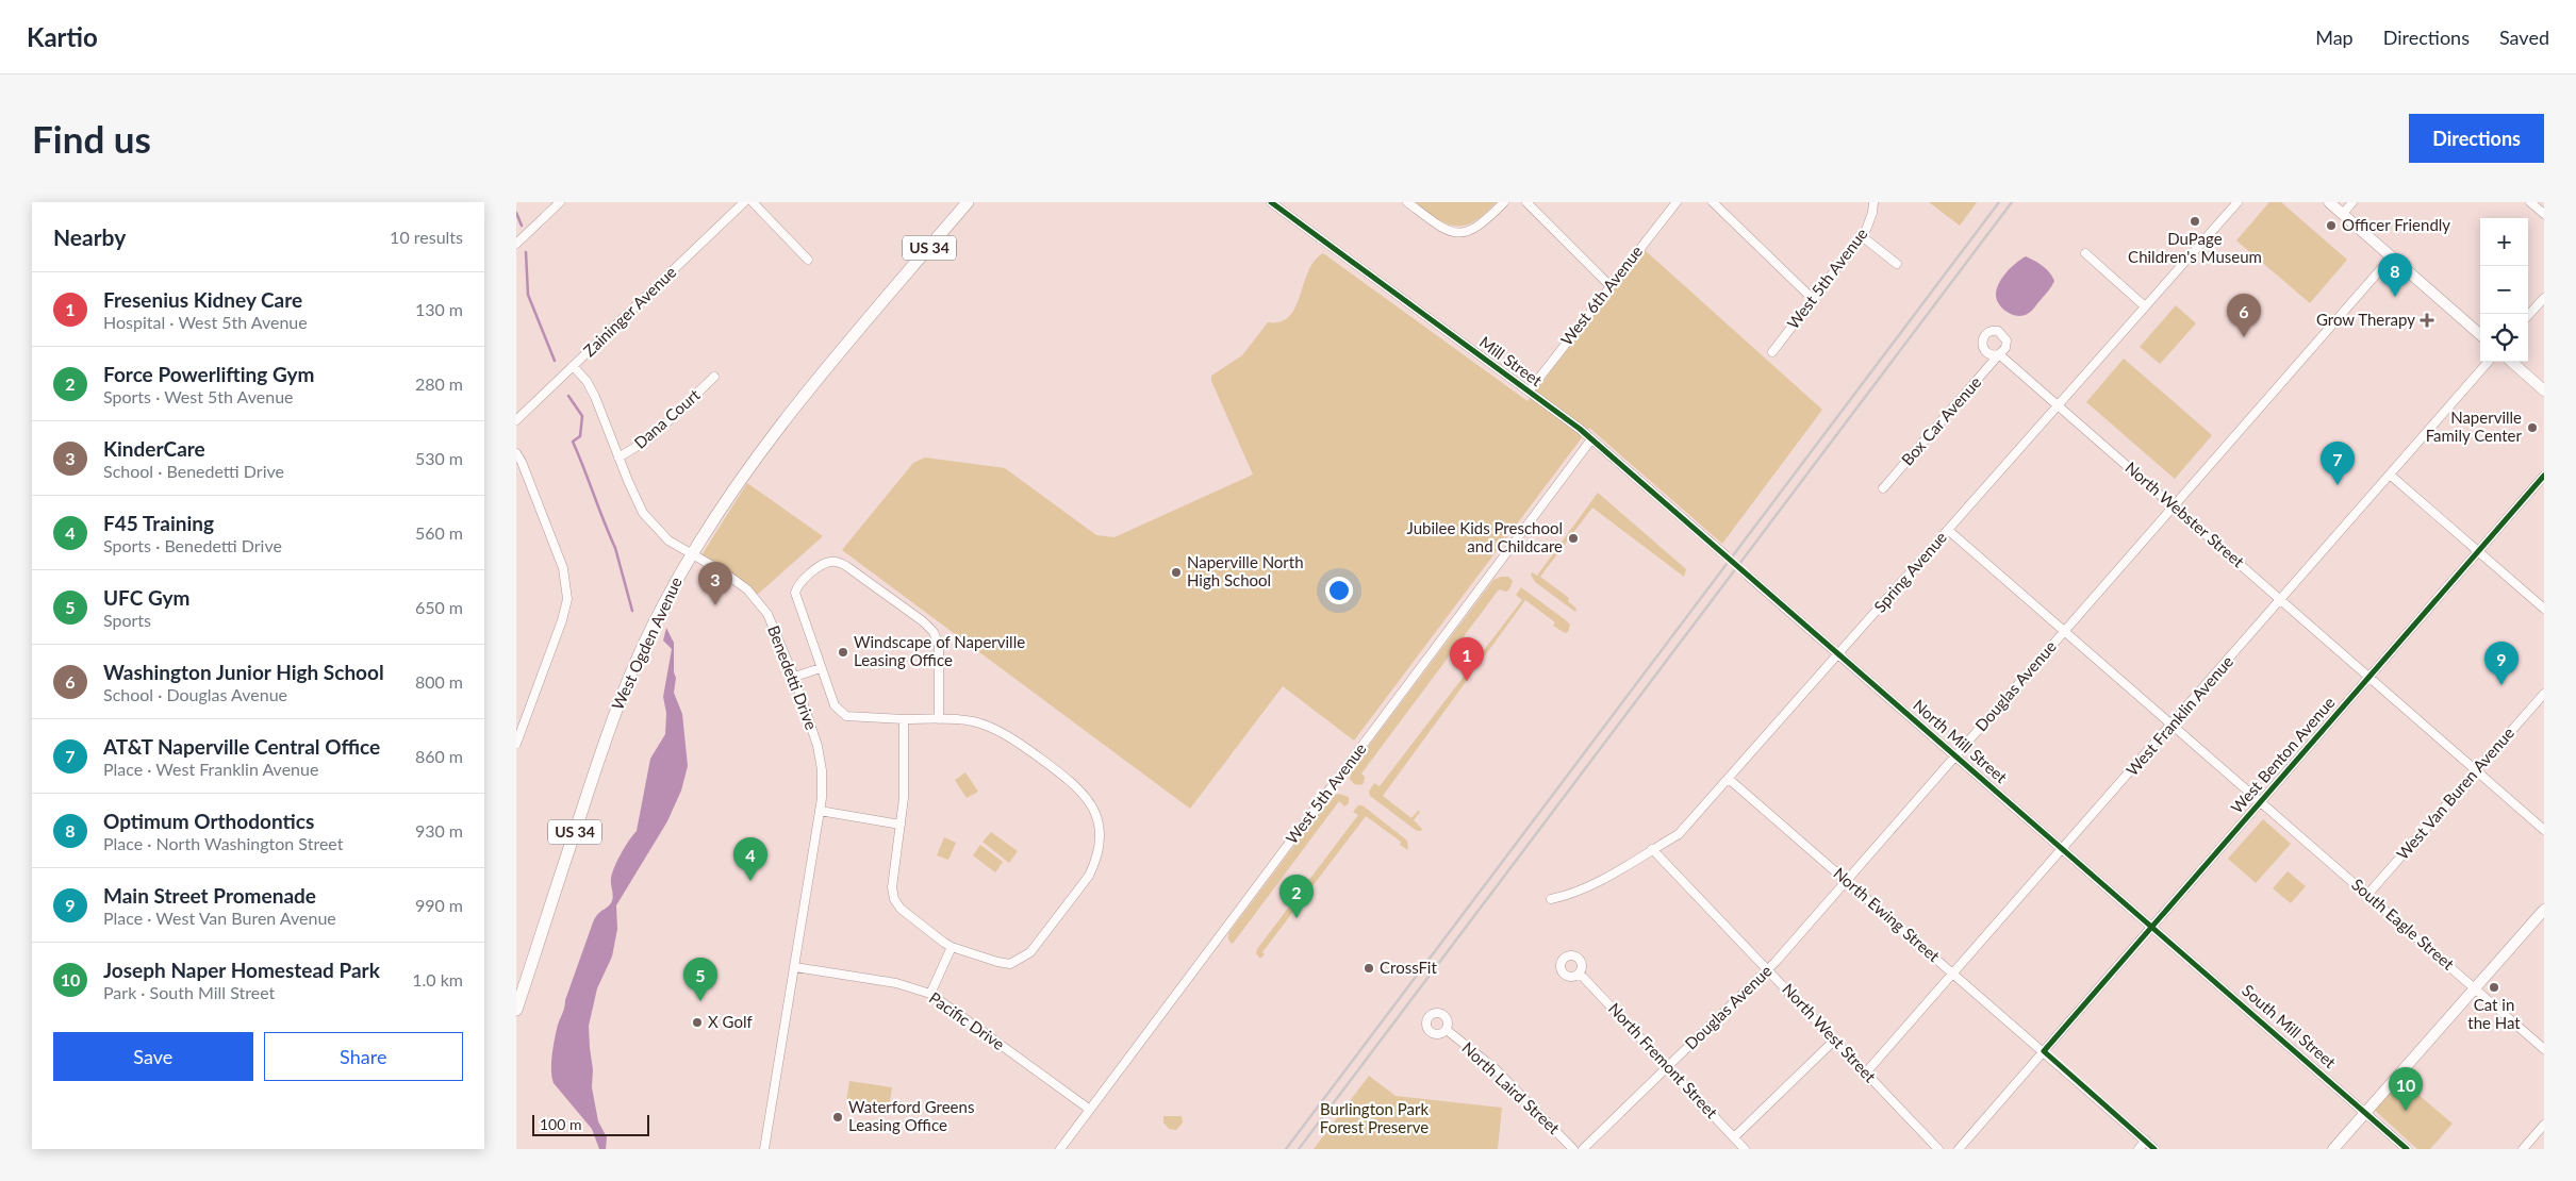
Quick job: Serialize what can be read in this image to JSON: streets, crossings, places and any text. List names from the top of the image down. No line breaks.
{"streets":{"main road":["US 34","West Ogden Avenue"],"street":["West 5th Avenue","West 6th Avenue","Zaininger Avenue","Mill Street","Dana Court","Box Car Avenue","North Webster Street","Spring Avenue","Benedetti Drive","Douglas Avenue","West Franklin Avenue","North Mill Street","West Benton Avenue","West Van Buren Avenue","North Ewing Street","South Eagle Street","Pacific Drive","South Mill Street","North West Street","North Fremont Street","North Laird Street"]},"crossings":[["West 5th Avenue","Mill Street"],["West 5th Avenue","Pacific Drive"],["West 6th Avenue","Mill Street"],["Zaininger Avenue","Benedetti Drive"],["Dana Court","Benedetti Drive"],["Box Car Avenue","North Webster Street"],["North Webster Street","Spring Avenue"],["North Webster Street","Douglas Avenue"],["North Webster Street","West Franklin Avenue"],["North Webster Street","West Benton Avenue"],["North Webster Street","West Van Buren Avenue"],["Spring Avenue","North Mill Street"],["Spring Avenue","North Ewing Street"],["Spring Avenue","South Eagle Street"],["Spring Avenue","North West Street"],["West Ogden Avenue","Benedetti Drive"],["Benedetti Drive","Pacific Drive"],["Douglas Avenue","North Mill Street"],["Douglas Avenue","North Ewing Street"],["Douglas Avenue","South Eagle Street"],["Douglas Avenue","North West Street"],["Douglas Avenue","North Fremont Street"],["West Franklin Avenue","North Mill Street"],["West Franklin Avenue","North Ewing Street"],["West Franklin Avenue","South Eagle Street"],["West Franklin Avenue","North West Street"],["North Mill Street","West Benton Avenue"],["North Mill Street","South Mill Street"],["West Benton Avenue","North Ewing Street"],["West Benton Avenue","South Eagle Street"],["West Benton Avenue","South Mill Street"],["West Van Buren Avenue","South Eagle Street"]],"parks":["Burlington Park Forest Preserve"],"places":{"other":["DuPage Children's Museum","Officer Friendly","Naperville Family Center","Jubilee Kids Preschool and Childcare","Naperville North High School","Windscape of Naperville Leasing Office","CrossFit","Cat in the Hat","X Golf","Waterford Greens Leasing Office"],"health":["Grow Therapy"]},"scale_bar":"100 m","page":{"header":"Kartio","nav":["Map","Directions","Saved"],"buttons":["Directions",["Save","Share"]],"title":"Find us","heading":["Nearby","10 results"],"map_buttons":["+","−"],"pins":["8","6","7","3","1","9","4","2","5","10"],"list":[{"mark":"1","name":"Fresenius Kidney Care","note":"Hospital · West 5th Avenue","value":"130 m"},{"mark":"2","name":"Force Powerlifting Gym","note":"Sports · West 5th Avenue","value":"280 m"},{"mark":"3","name":"KinderCare","note":"School · Benedetti Drive","value":"530 m"},{"mark":"4","name":"F45 Training","note":"Sports · Benedetti Drive","value":"560 m"},{"mark":"5","name":"UFC Gym","note":"Sports","value":"650 m"},{"mark":"6","name":"Washington Junior High School","note":"School · Douglas Avenue","value":"800 m"},{"mark":"7","name":"AT&T Naperville Central Office","note":"Place · West Franklin Avenue","value":"860 m"},{"mark":"8","name":"Optimum Orthodontics","note":"Place · North Washington Street","value":"930 m"},{"mark":"9","name":"Main Street Promenade","note":"Place · West Van Buren Avenue","value":"990 m"},{"mark":"10","name":"Joseph Naper Homestead Park","note":"Park · South Mill Street","value":"1.0 km"}],"scale":"100 m"}}
